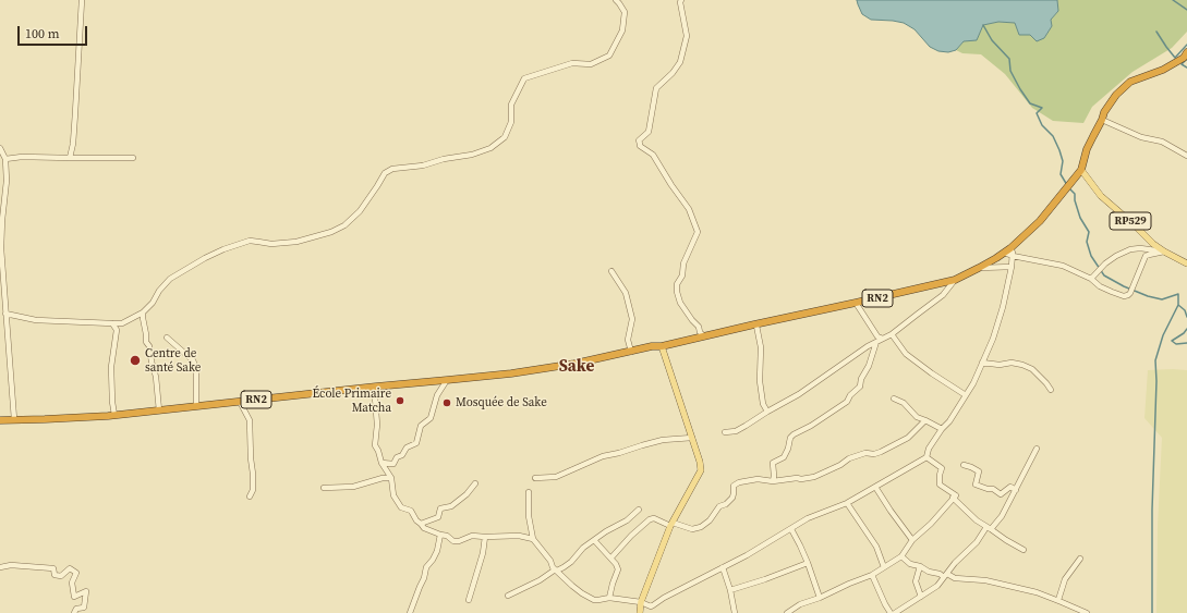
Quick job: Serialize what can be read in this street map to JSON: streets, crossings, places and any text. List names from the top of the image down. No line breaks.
{"streets":{"highway":["RN2"],"main road":["RP529"]},"crossings":[["RP529","RN2"]],"districts":["Sake"],"places":["Centre de santé Sake","École Primaire Matcha","Mosquée de Sake"],"scale_bar":"100 m"}
